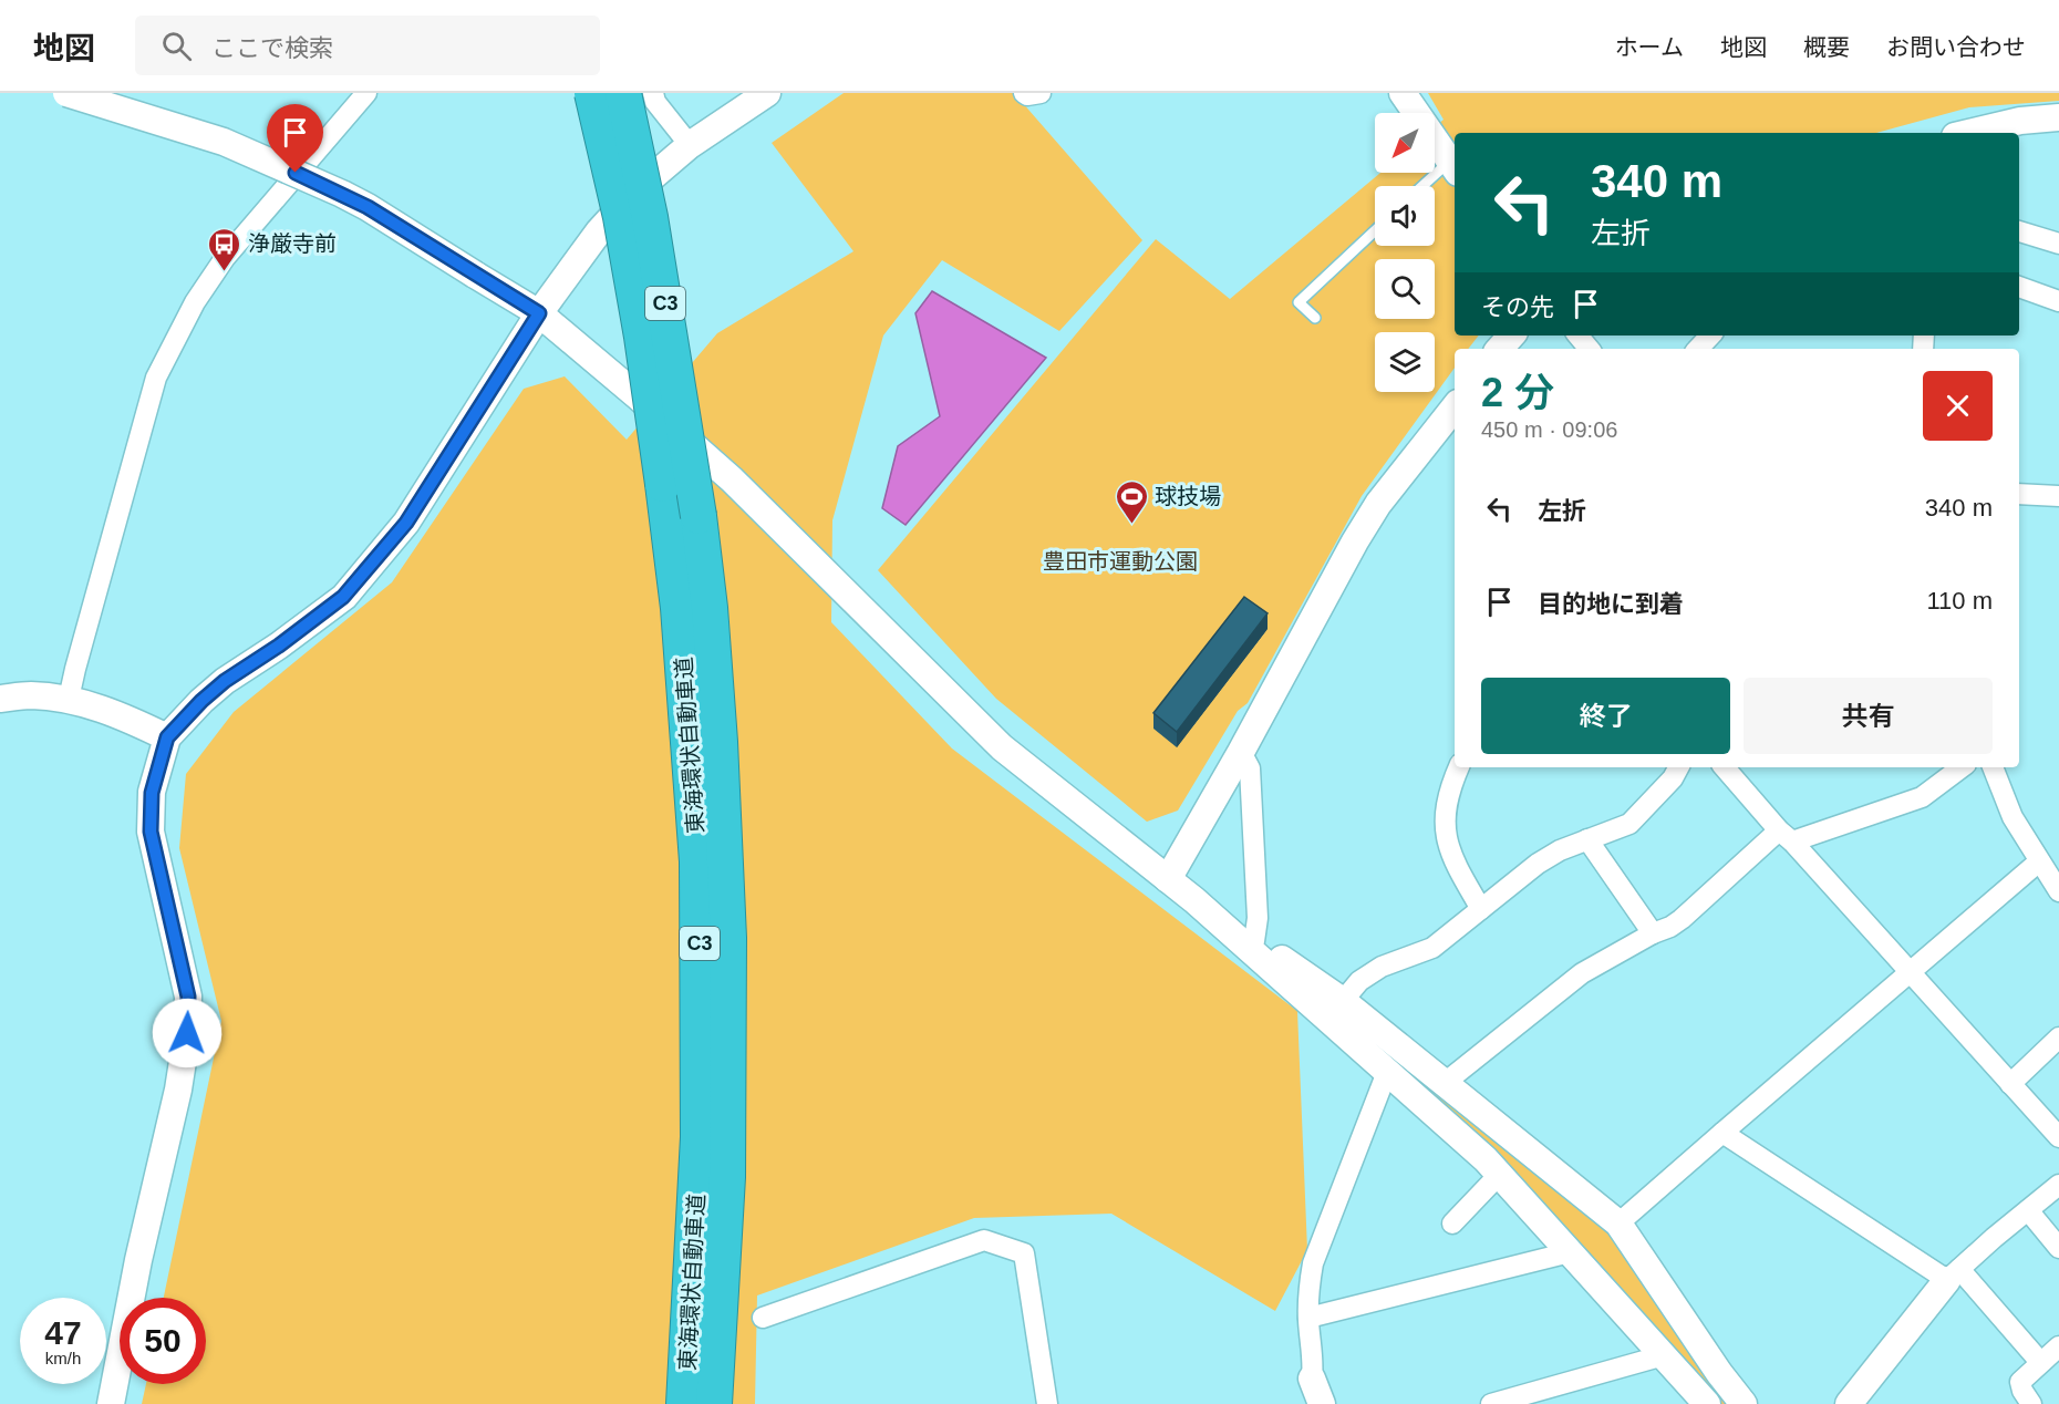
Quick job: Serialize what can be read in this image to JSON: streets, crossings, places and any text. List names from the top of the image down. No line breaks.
{"streets":{"highway":["C3","東海環状自動車道"]},"parks":["豊田市運動公園"],"places":{"bus stop":["浄厳寺前"],"sports":["球技場"]},"north":"bottom left","page":{"header":"地図","search":"ここで検索","nav":["ホーム","地図","概要","お問い合わせ"],"turn":["340 m","左折"],"then":"その先","heading":["2 分","450 m · 09:06"],"list":[{"name":"左折","value":"340 m"},{"name":"目的地に到着","value":"110 m"}],"buttons":["終了","共有"],"speed":"47 km/h","limit":"50"}}
